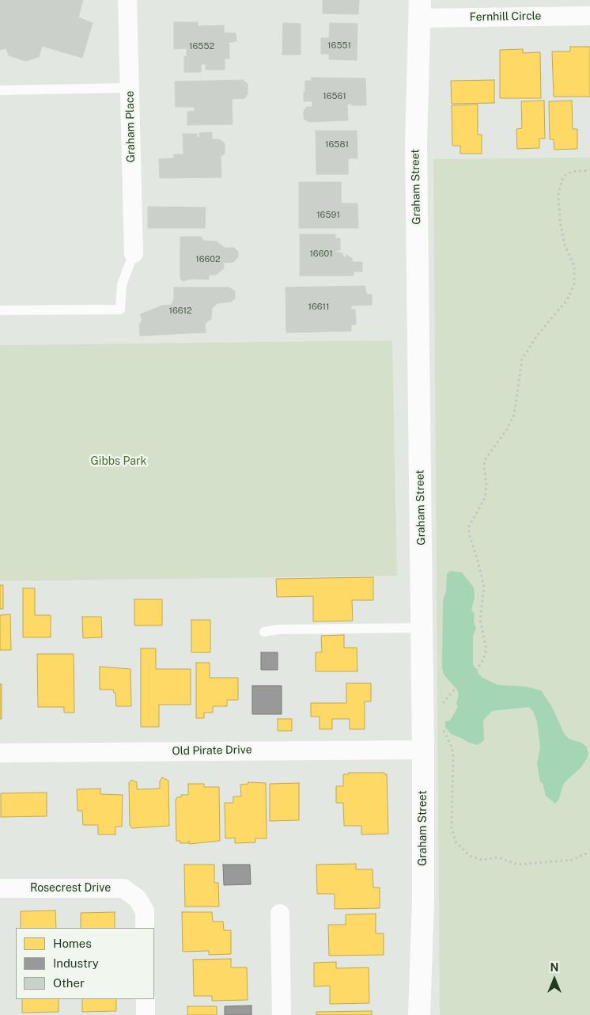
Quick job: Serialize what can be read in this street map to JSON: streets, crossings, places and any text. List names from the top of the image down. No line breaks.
{"streets":{"street":["Fernhill Circle","Graham Place","Graham Street","Old Pirate Drive","Rosecrest Drive"]},"crossings":[["Fernhill Circle","Graham Street"],["Graham Street","Old Pirate Drive"]],"parks":["Gibbs Park"],"house_numbers":["16551","16552","16561","16581","16591","16601","16602","16611","16612"],"legend":["Homes","Industry","Other"],"north":"top"}
